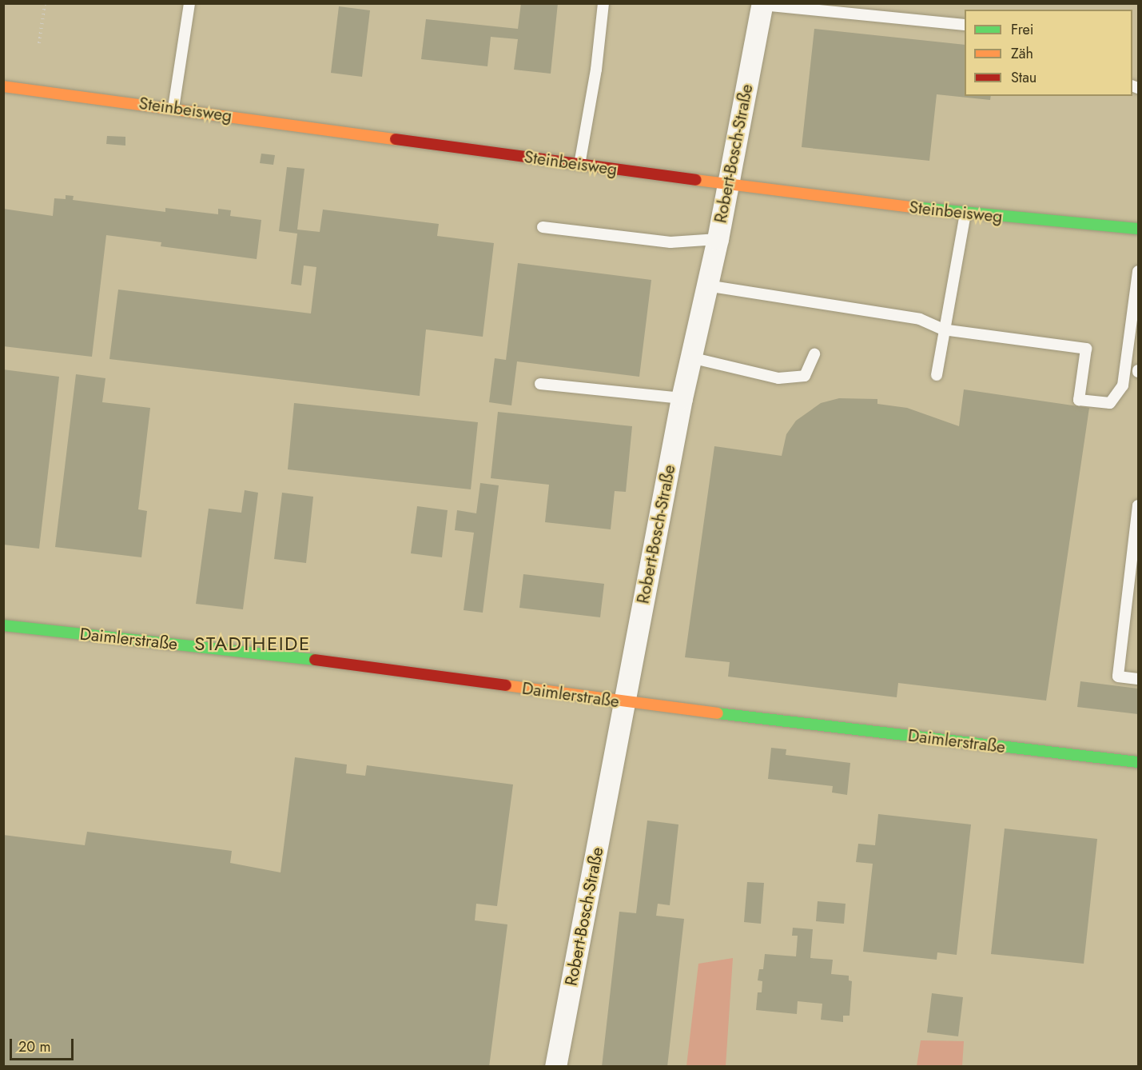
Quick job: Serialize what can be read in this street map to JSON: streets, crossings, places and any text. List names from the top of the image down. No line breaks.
{"streets":{"street":["Steinbeisweg","Robert-Bosch-Straße","Daimlerstraße"]},"crossings":[["Steinbeisweg","Robert-Bosch-Straße"],["Robert-Bosch-Straße","Daimlerstraße"]],"districts":["STADTHEIDE"],"legend":["Frei","Zäh","Stau"],"scale_bar":"20 m"}
